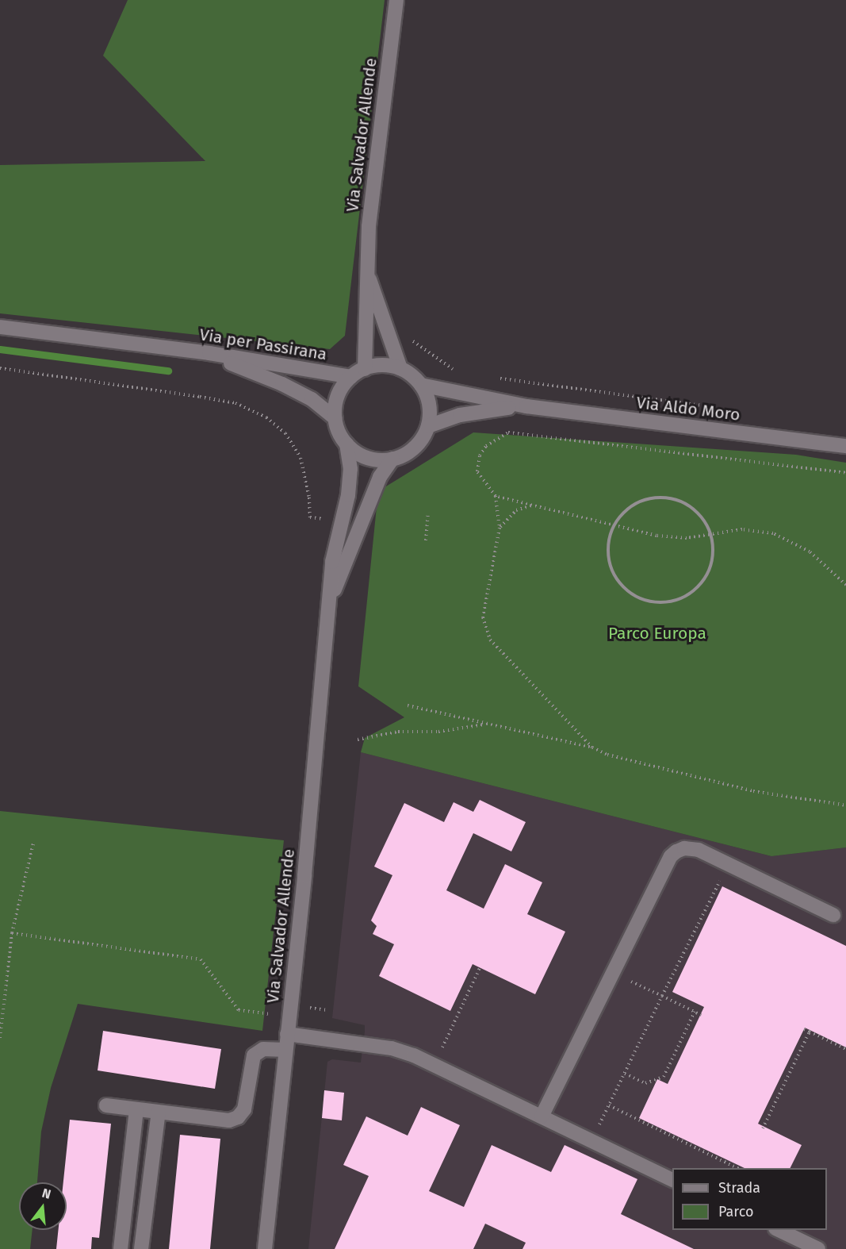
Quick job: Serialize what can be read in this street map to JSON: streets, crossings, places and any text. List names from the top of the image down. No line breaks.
{"streets":{"street":["Via Salvador Allende","Via per Passirana","Via Aldo Moro"]},"crossings":[["Via Salvador Allende","Via per Passirana"],["Via Salvador Allende","Via Aldo Moro"],["Via per Passirana","Via Aldo Moro"]],"parks":["Parco Europa"],"legend":["Strada","Parco"],"north":"top"}
